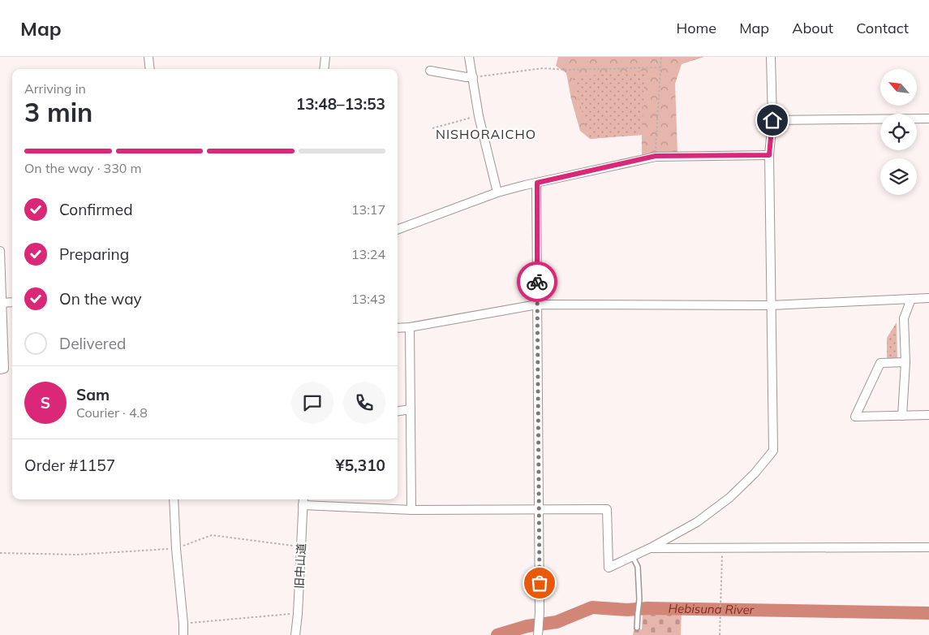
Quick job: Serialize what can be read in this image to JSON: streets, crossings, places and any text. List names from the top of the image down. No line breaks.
{"streets":{"street":["旧中山道"]},"districts":["NISHORAICHO"],"water":["Hebisuna River"],"north":"top left","page":{"header":"Map","nav":["Home","Map","About","Contact"],"heading":["3 min","Arriving in","13:48–13:53"],"panel":["Sam","Courier · 4.8","Order #1157","¥5,310"],"bar":"On the way · 330 m","list":[["Confirmed","13:17"],["Preparing","13:24"],["On the way","13:43"],"Delivered"],"round":"S"}}
